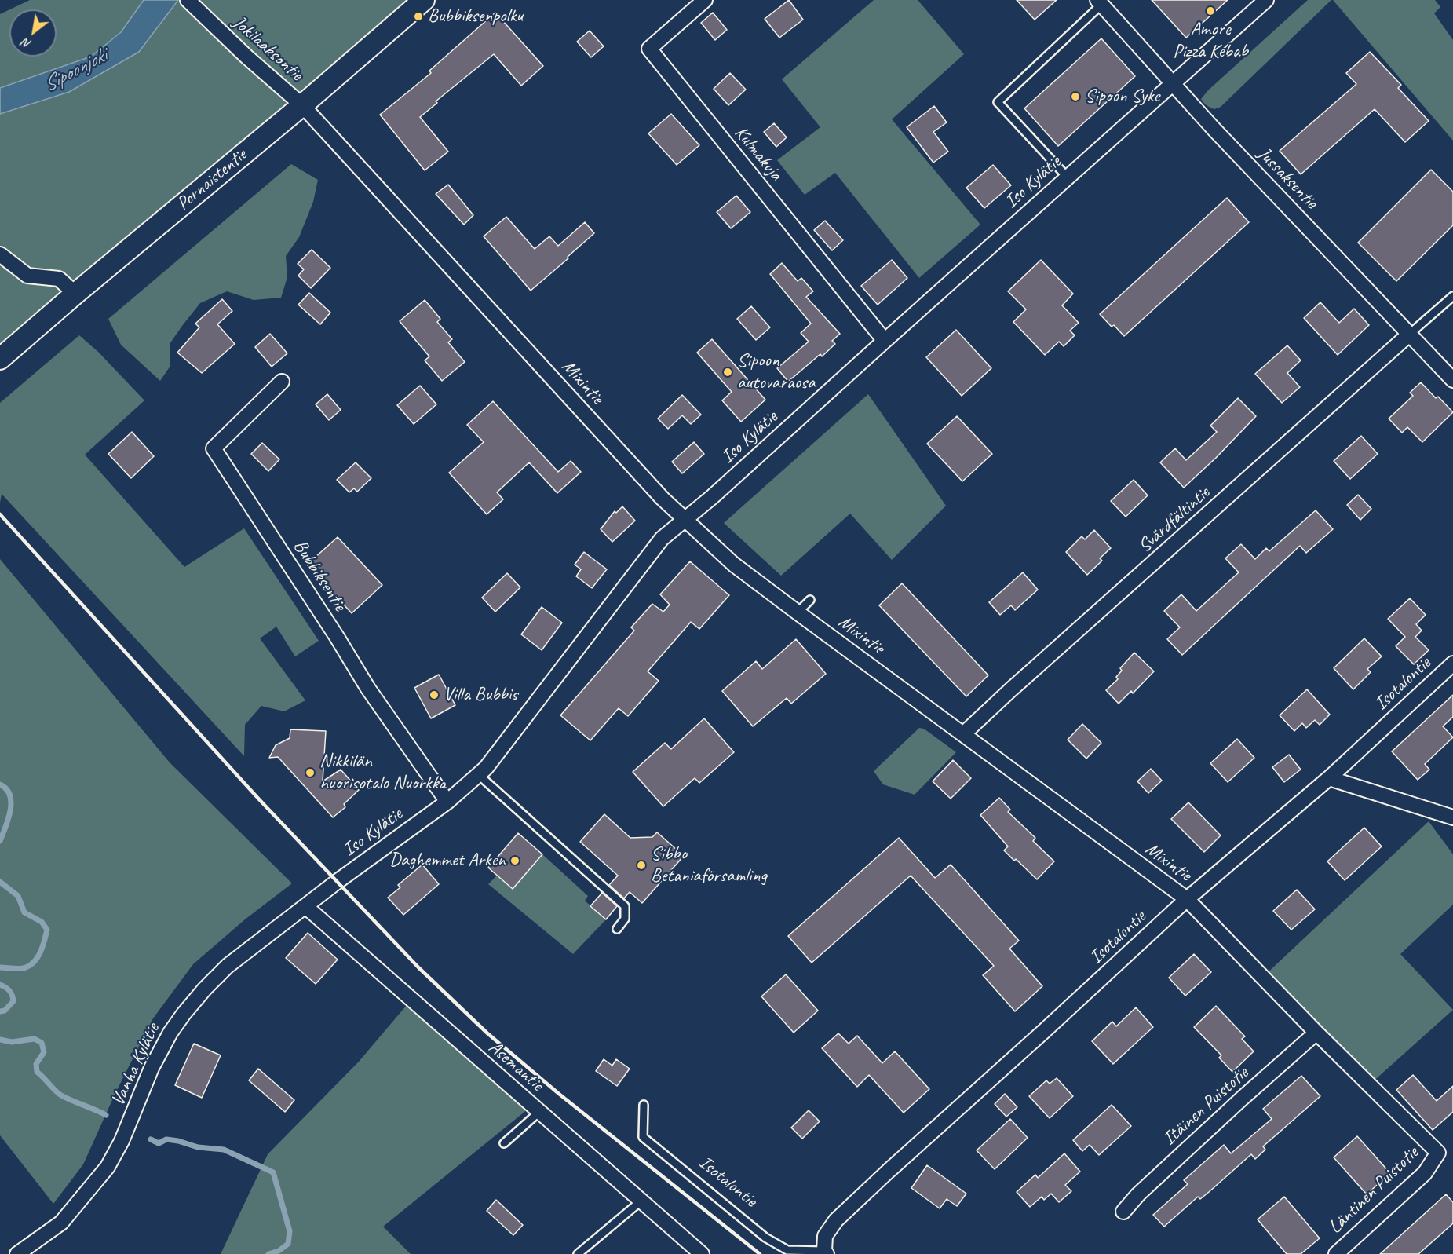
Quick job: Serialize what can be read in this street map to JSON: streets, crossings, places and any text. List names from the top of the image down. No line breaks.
{"streets":{"street":["Jokilaaksontie","Kulmakuja","Jussaksentie","Pornaistentie","Iso Kylätie","Mixintie","Svärdfältintie","Bubbiksentie","Isotalontie","Vanha Kylätie","Asemantie","Itäinen Puistotie","Läntinen Puistotie"]},"crossings":[["Jokilaaksontie","Pornaistentie"],["Jokilaaksontie","Mixintie"],["Kulmakuja","Iso Kylätie"],["Jussaksentie","Iso Kylätie"],["Jussaksentie","Svärdfältintie"],["Pornaistentie","Mixintie"],["Iso Kylätie","Mixintie"],["Iso Kylätie","Bubbiksentie"],["Iso Kylätie","Vanha Kylätie"],["Iso Kylätie","Asemantie"],["Mixintie","Svärdfältintie"],["Mixintie","Isotalontie"],["Mixintie","Itäinen Puistotie"],["Mixintie","Läntinen Puistotie"],["Vanha Kylätie","Asemantie"]],"water":["Sipoonjoki"],"places":["Amore Pizza Kebab","Bubbiksenpolku","Sipoon Syke","Sipoon autovaraosa","Villa Bubbis","Nikkilän nuorisotalo Nuorkka","Daghemmet Arken","Sibbo Betaniaförsamling"],"north":"bottom left"}
